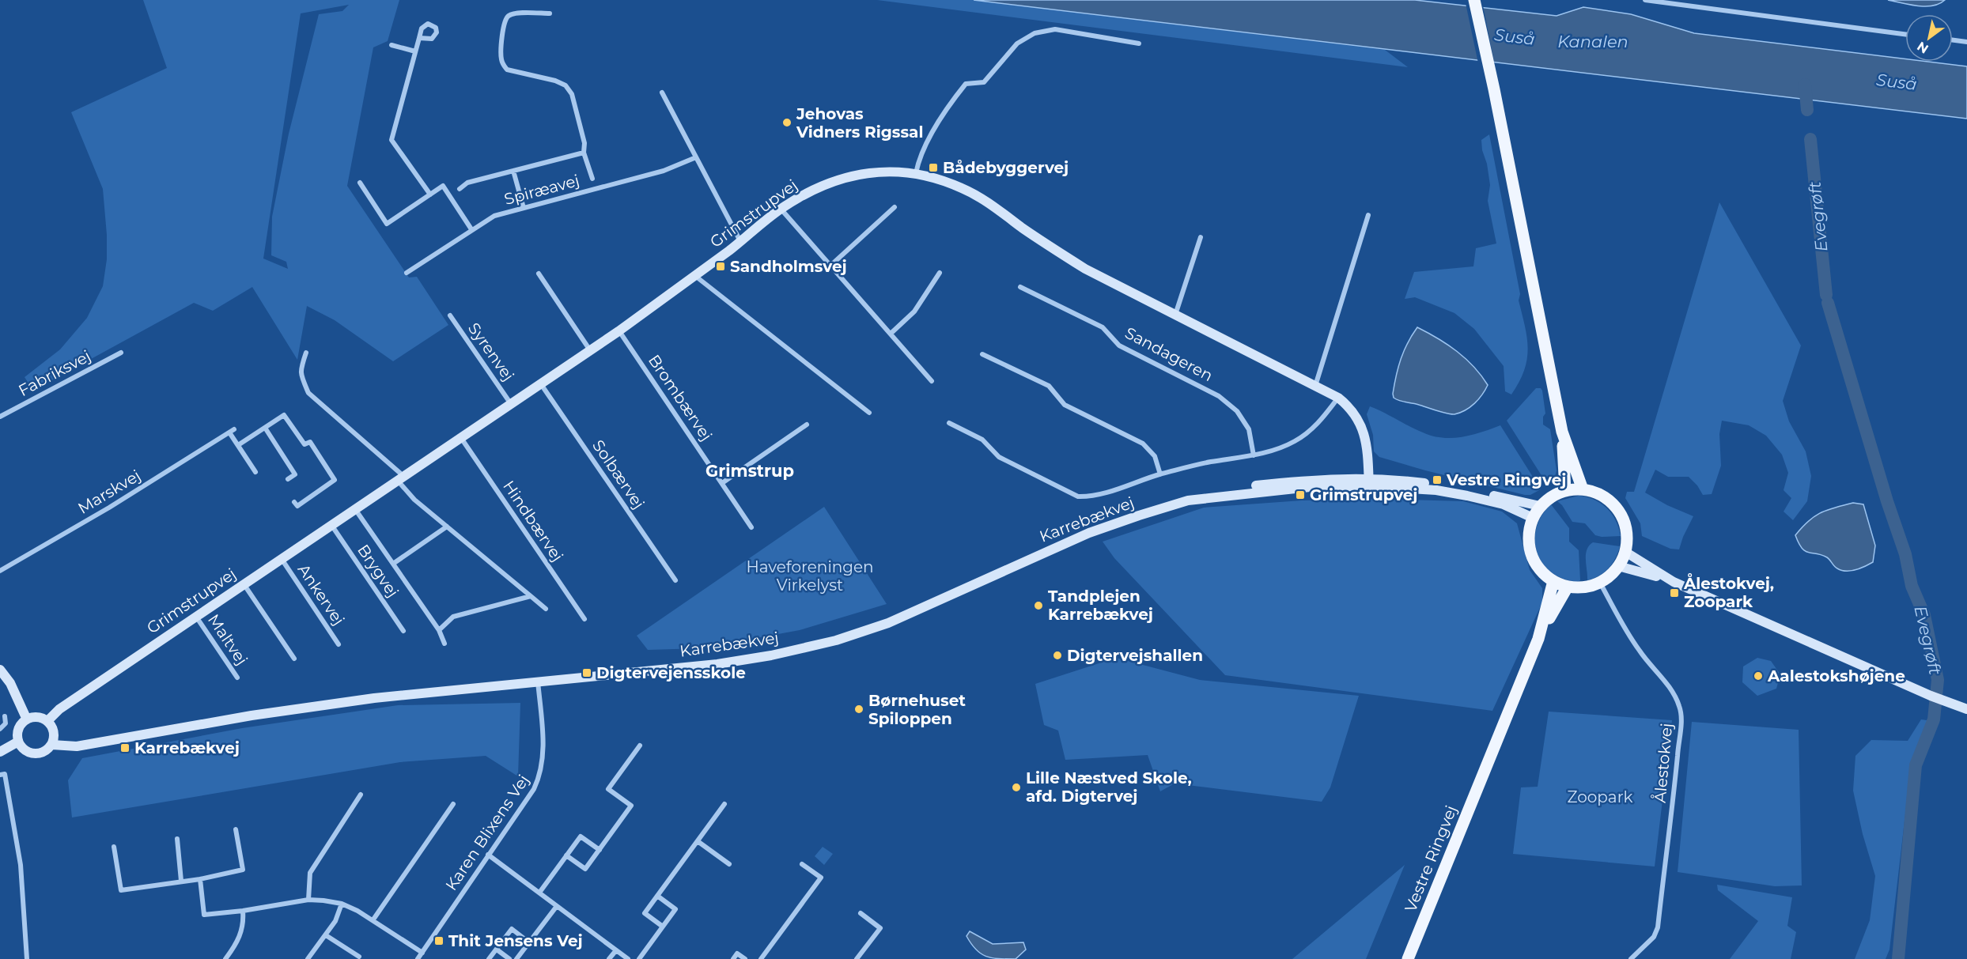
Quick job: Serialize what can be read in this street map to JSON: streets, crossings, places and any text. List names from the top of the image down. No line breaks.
{"streets":{"main road":["Vestre Ringvej"],"street":["Spiræavej","Grimstrupvej","Syrenvej","Sandageren","Fabriksvej","Brombærvej","Solbærvej","Marskvej","Karrebækvej","Hindbærvej","Brygvej","Ankervej","Maltvej","Ålestokvej","Karen Blixens Vej"]},"crossings":[["Grimstrupvej","Syrenvej"],["Grimstrupvej","Brombærvej"],["Grimstrupvej","Solbærvej"],["Grimstrupvej","Karrebækvej"],["Grimstrupvej","Hindbærvej"],["Grimstrupvej","Brygvej"],["Grimstrupvej","Ankervej"],["Grimstrupvej","Maltvej"],["Karrebækvej","Ålestokvej"],["Karrebækvej","Karen Blixens Vej"],["Karrebækvej","Vestre Ringvej"],["Ålestokvej","Vestre Ringvej"]],"districts":["Grimstrup"],"water":["Suså","Kanalen","Evegrøft"],"parks":["Haveforeningen Virkelyst","Zoopark"],"places":{"other":["Jehovas Vidners Rigssal","Tandplejen Karrebækvej","Digtervejshallen","Aalestokshøjene","Børnehuset Spiloppen","Lille Næstved Skole, afd. Digtervej"],"transit":["Bådebyggervej","Sandholmsvej","Vestre Ringvej","Grimstrupvej","Ålestokvej, Zoopark","Digtervejensskole","Karrebækvej","Thit Jensens Vej"]},"north":"bottom left"}
